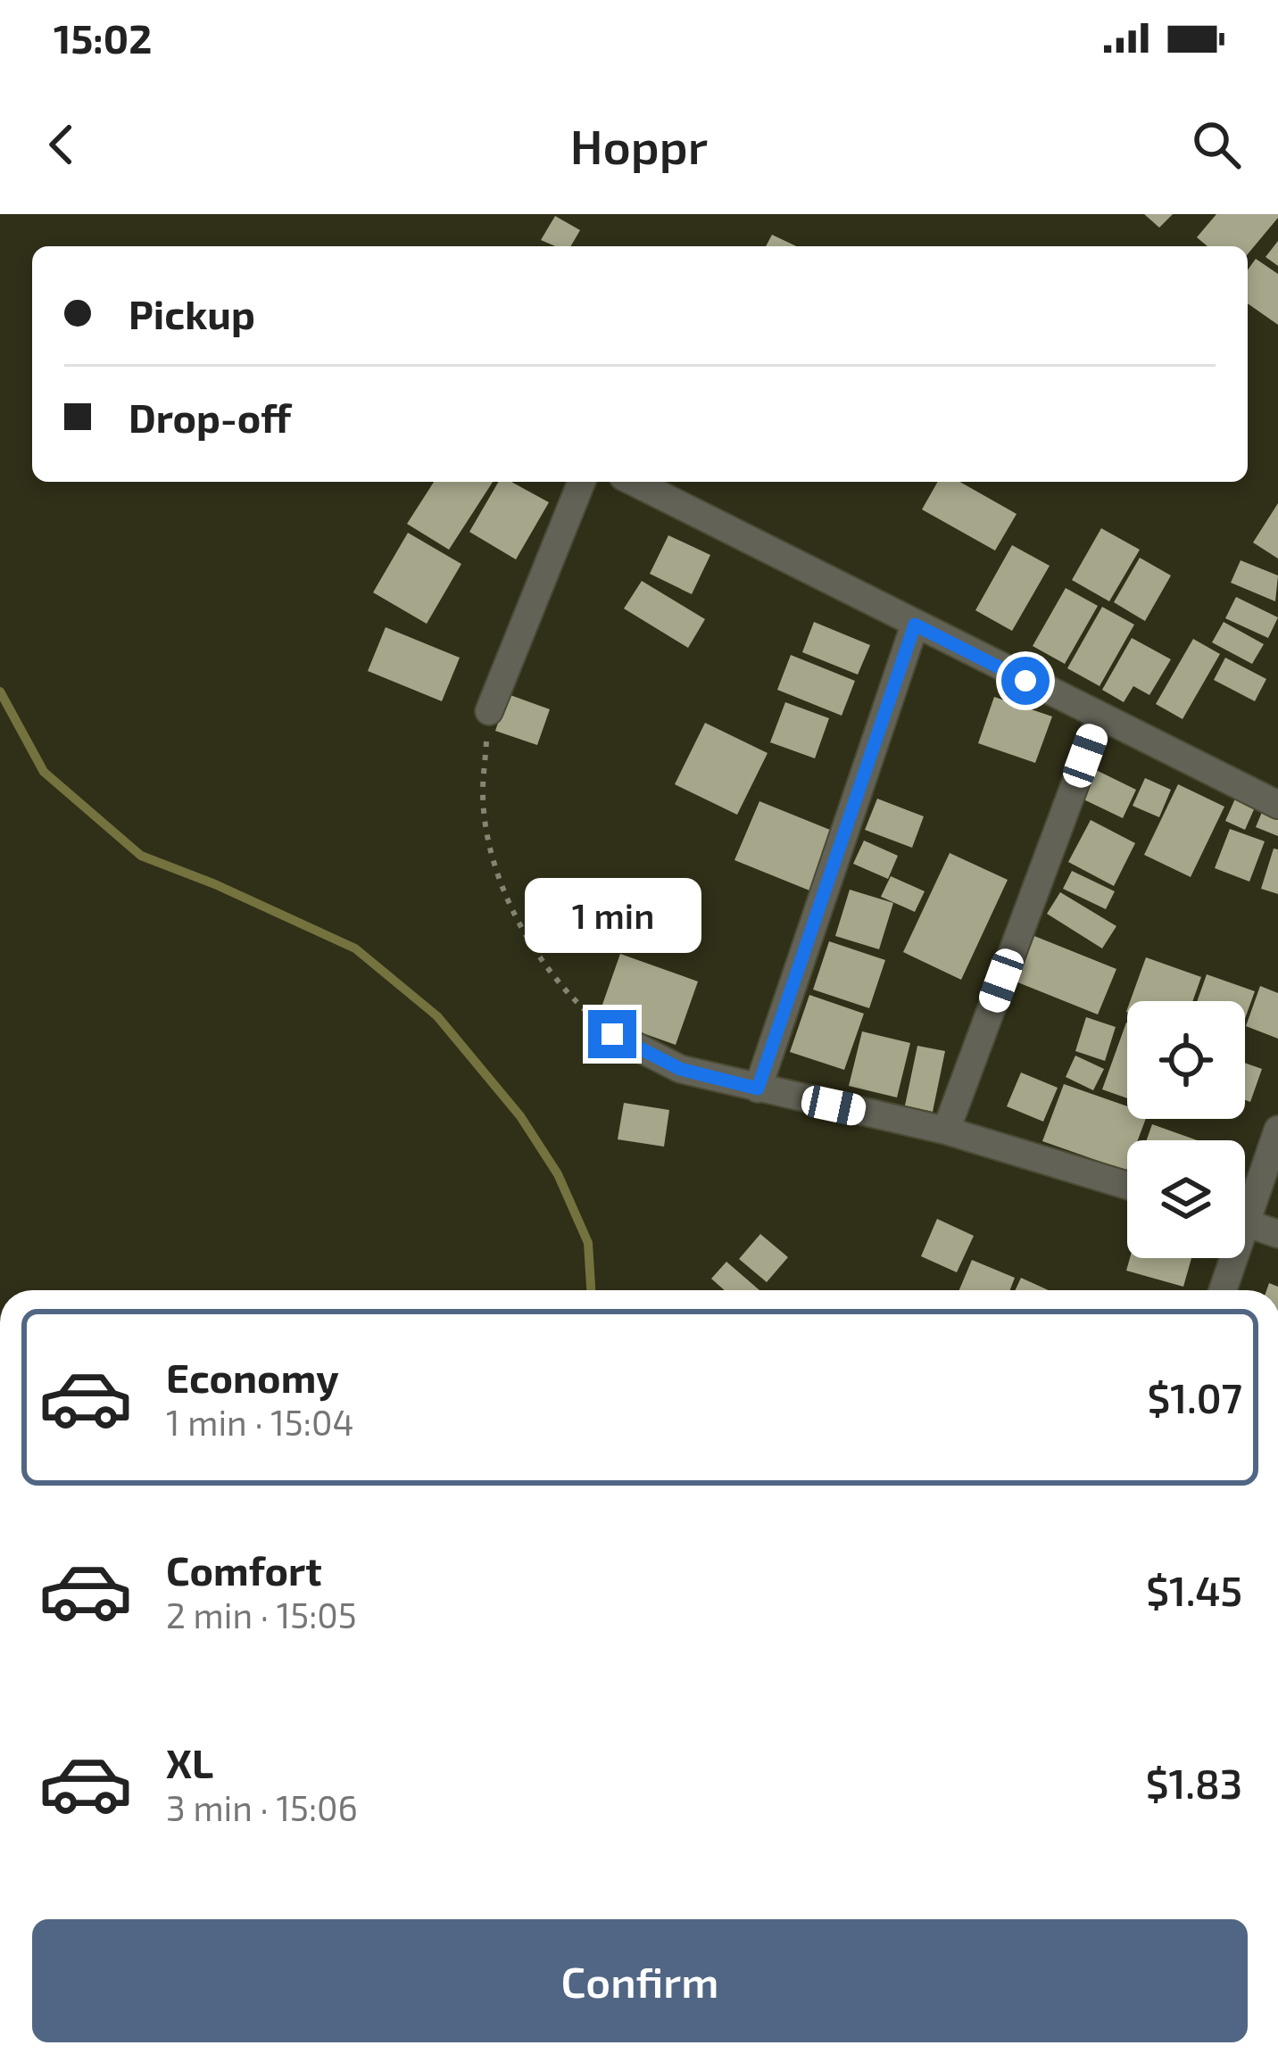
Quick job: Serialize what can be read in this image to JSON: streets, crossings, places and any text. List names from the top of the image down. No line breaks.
{"page":{"status":"15:02","header":"Hoppr","banner":["Pickup","Drop-off"],"bubble":"1 min","list":[{"name":"Economy","note":"1 min · 15:04","value":"$1.07"},{"name":"Comfort","note":"2 min · 15:05","value":"$1.45"},{"name":"XL","note":"3 min · 15:06","value":"$1.83"}],"buttons":"Confirm"}}
